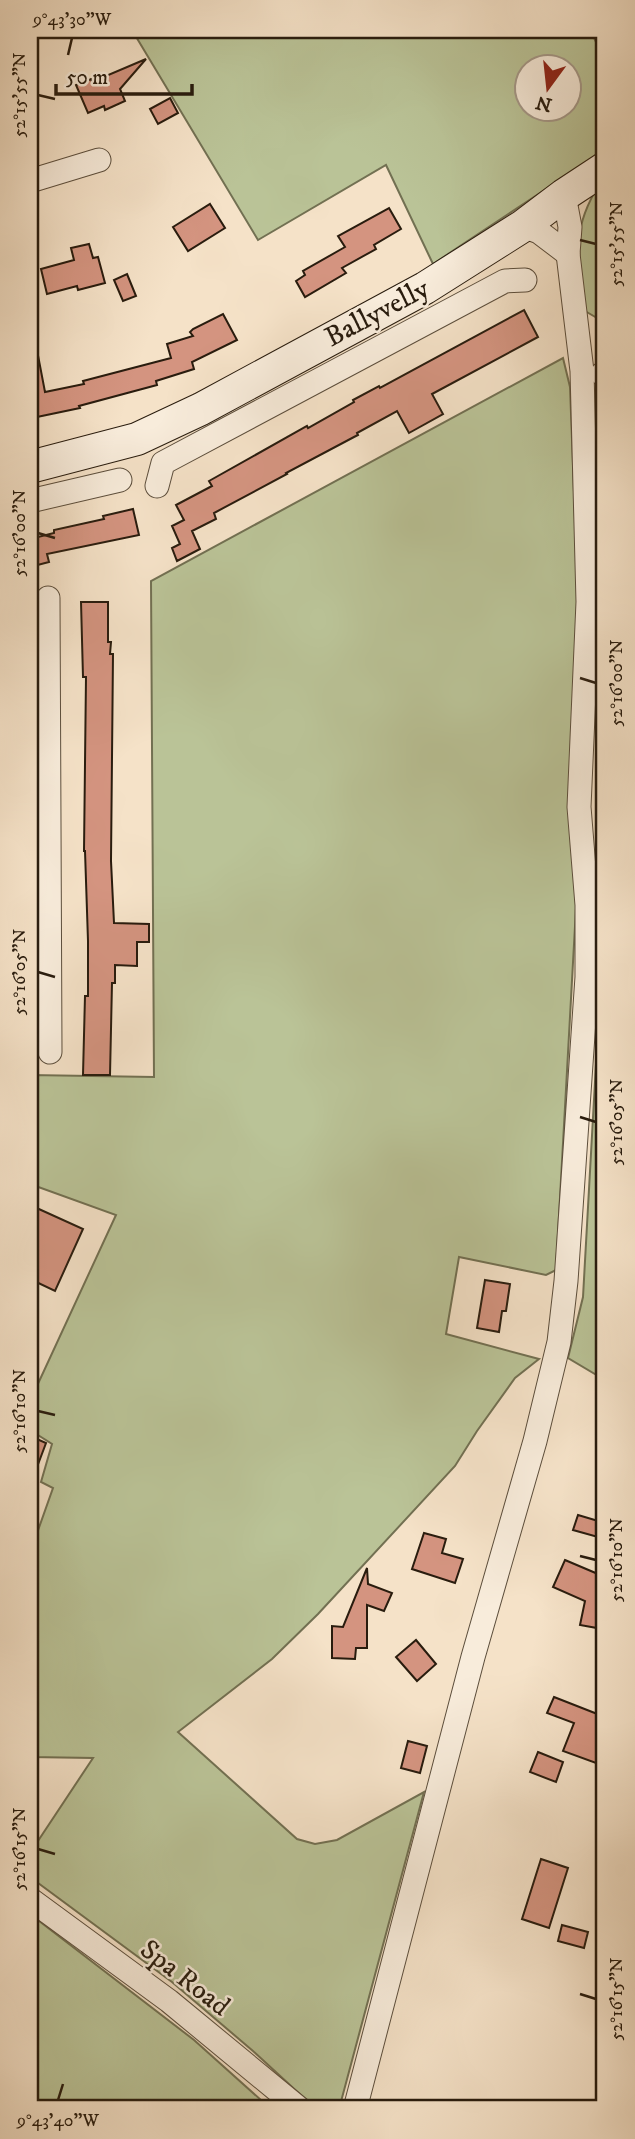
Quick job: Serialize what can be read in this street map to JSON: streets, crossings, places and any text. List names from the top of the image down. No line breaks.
{"streets":{"street":["Ballyvelly","Spa Road"]},"scale_bar":"50 m","north":"bottom","coordinates":["9°43'30\"W","52°15'55\"N","52°16'00\"N","52°16'05\"N","52°16'10\"N","52°16'15\"N","9°43'40\"W"]}
